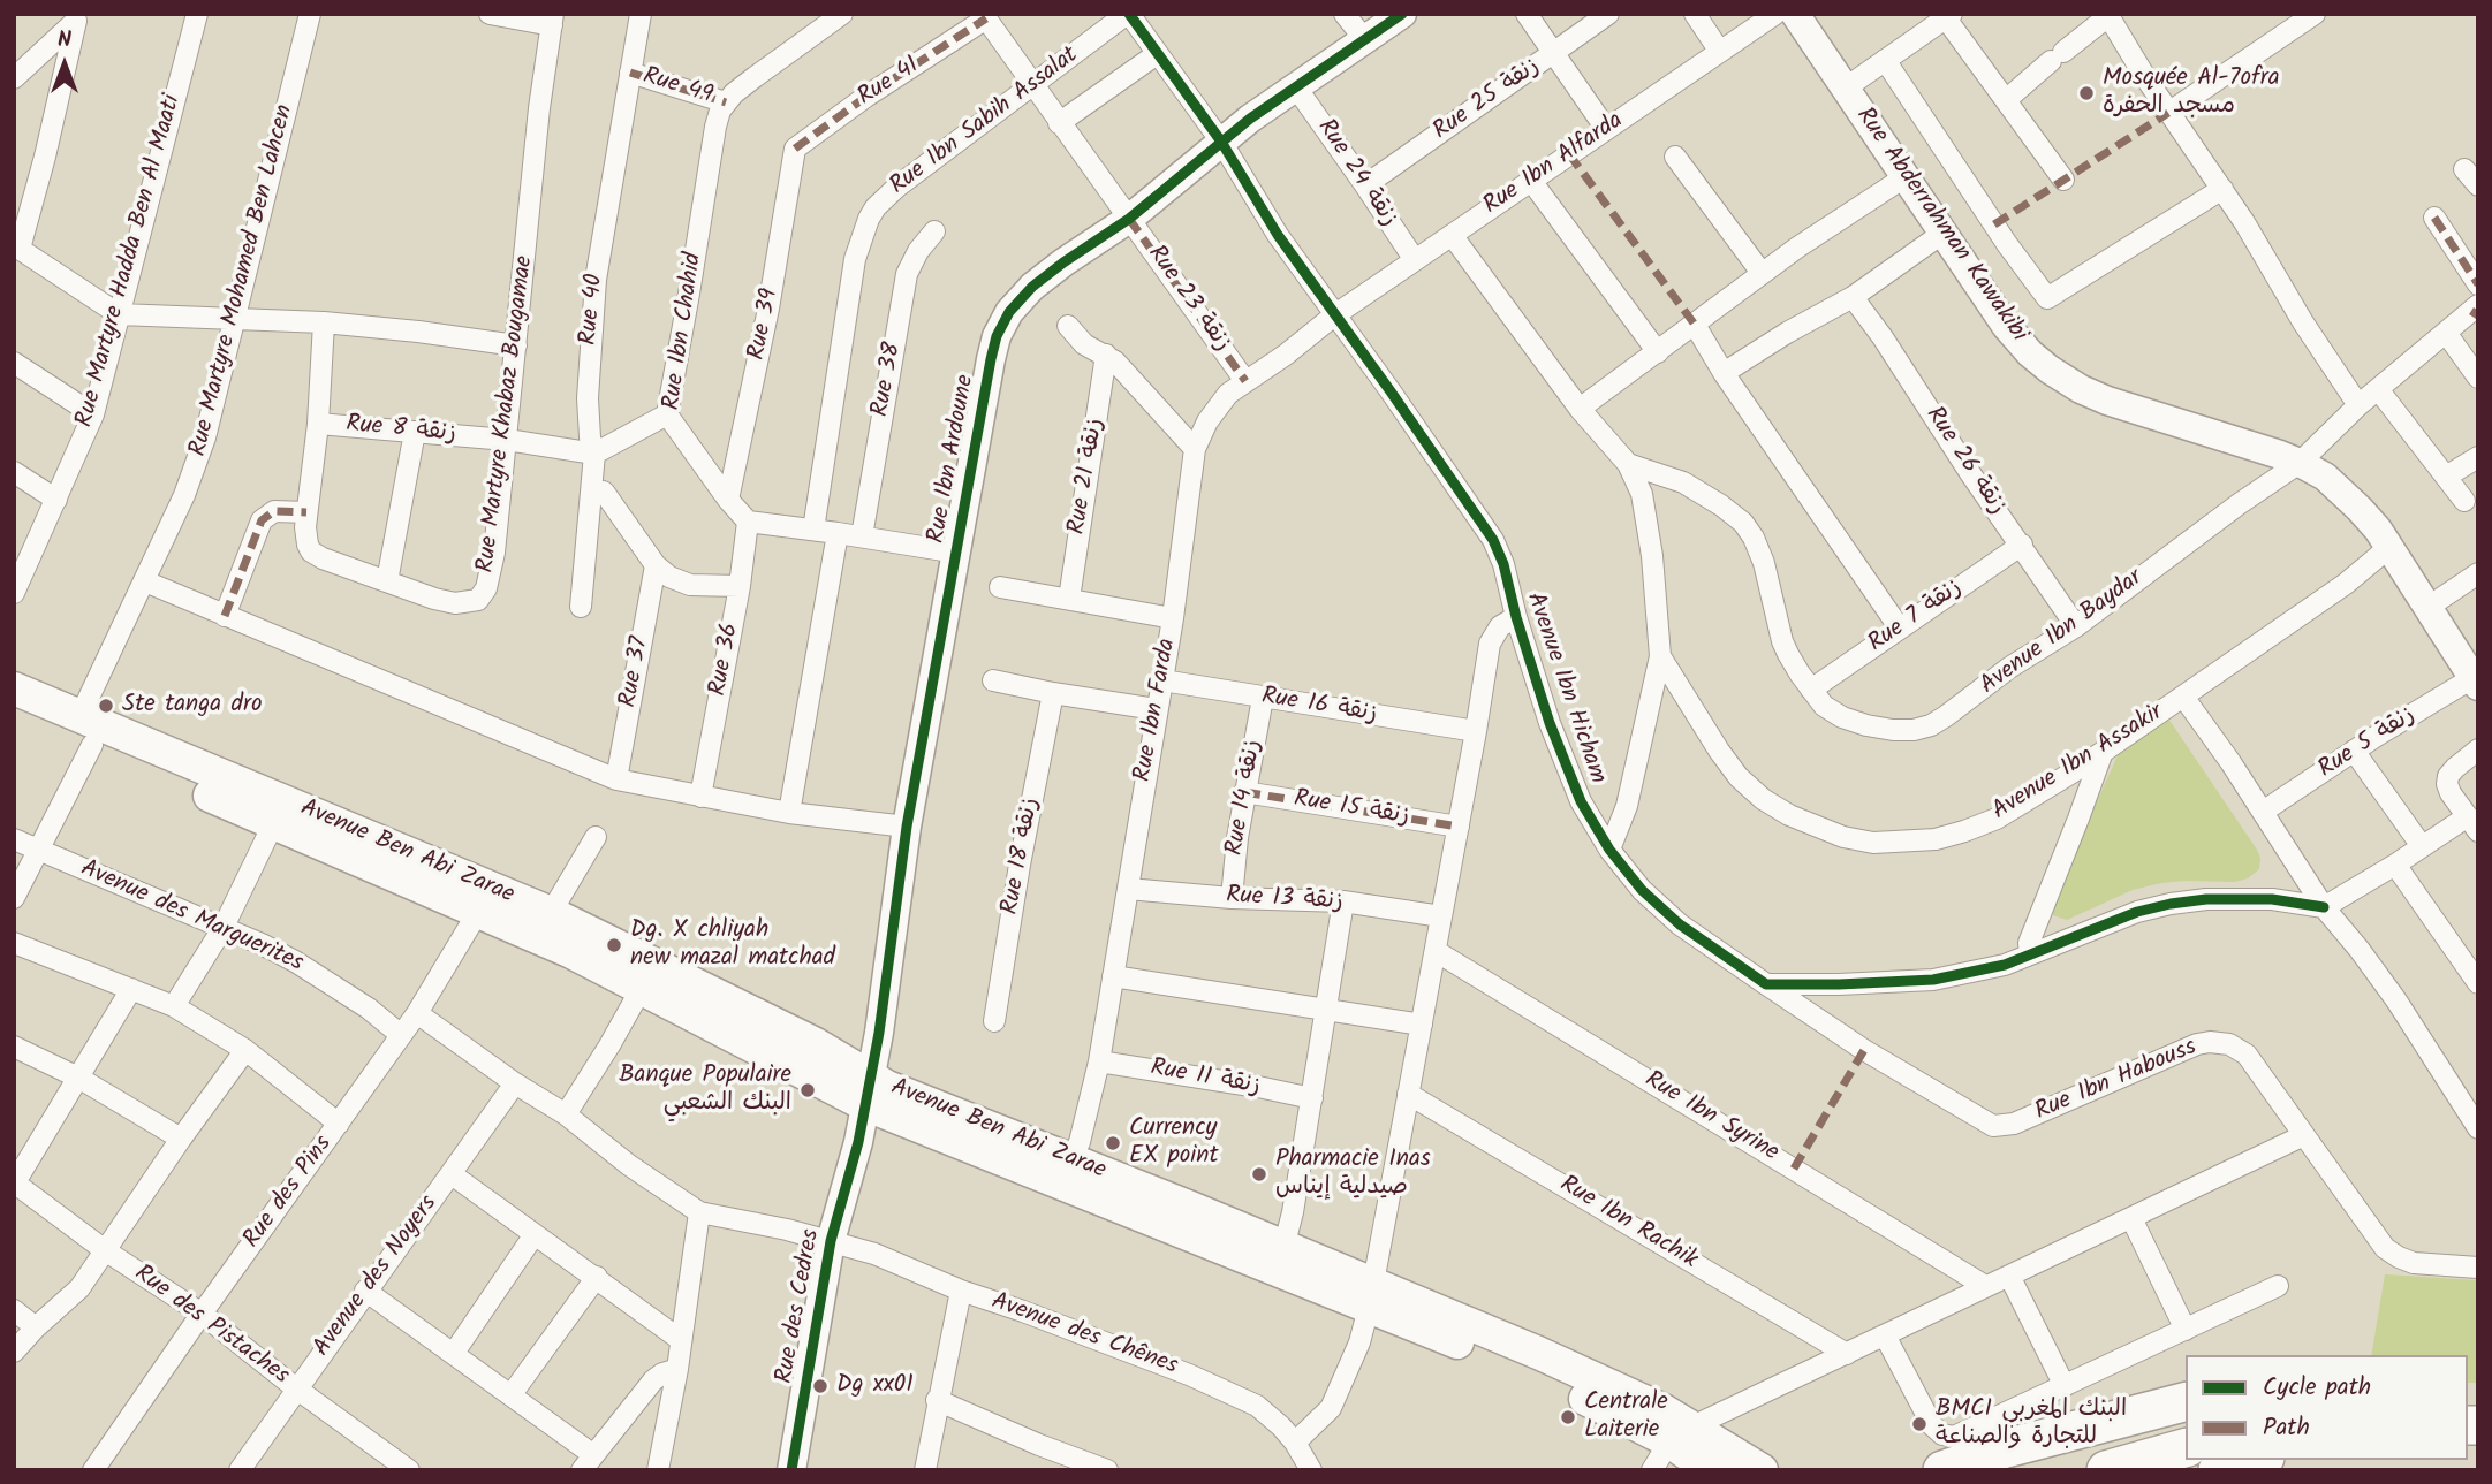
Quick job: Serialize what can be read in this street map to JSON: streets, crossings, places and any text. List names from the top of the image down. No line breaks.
{"streets":{"main road":["Avenue Ben Abi Zarae"],"street":["Rue 41","Rue 49","Rue 25 زنقة","Rue Ibn Sabih Assalat","Rue Ibn Alfarda","Rue 24 زنقة","Rue Abderrahman Kawakibi","Rue Martyre Hadda Ben Al Maati","Rue Martyre Mohamed Ben Lahcen","Rue 23 زنقة","Rue 40","Rue 39","Rue Ibn Chahid","Rue 38","Rue Martyre Khabaz Bougamae","Rue 8 زنقة","Rue Ibn Ardoune","Rue 26 زنقة","Rue 21 زنقة","Rue 7 زنقة","Avenue Ibn Baydar","Rue 36","Rue 37","Avenue Ibn Hicham","Rue 16 زنقة","Rue Ibn Farda","Rue 5 زنقة","Avenue Ibn Assakir","Rue 14 زنقة","Rue 15 زنقة","Rue 18 زنقة","Rue 13 زنقة","Avenue des Marguerites","Rue 11 زنقة","Rue Ibn Habouss","Rue Ibn Syrine","Rue des Pins","Rue Ibn Rachik","Avenue des Noyers","Rue des Cedres","Rue des Pistaches","Avenue des Chênes"]},"crossings":[["Rue 41","Rue 23 زنقة"],["Rue 41","Rue 39"],["Rue 49","Rue 40"],["Rue 49","Rue Ibn Chahid"],["Rue 25 زنقة","Rue 24 زنقة"],["Rue Ibn Sabih Assalat","Rue 23 زنقة"],["Rue Ibn Sabih Assalat","Avenue Ibn Hicham"],["Rue Ibn Alfarda","Rue 24 زنقة"],["Rue Ibn Alfarda","Avenue Ibn Hicham"],["Rue Ibn Alfarda","Rue Ibn Farda"],["Rue 24 زنقة","Rue Ibn Ardoune"],["Rue Abderrahman Kawakibi","Avenue Ibn Baydar"],["Rue Abderrahman Kawakibi","Rue 5 زنقة"],["Rue Abderrahman Kawakibi","Avenue Ibn Assakir"],["Rue Martyre Mohamed Ben Lahcen","Avenue Ben Abi Zarae"],["Rue Martyre Mohamed Ben Lahcen","Avenue des Marguerites"],["Rue 23 زنقة","Rue Ibn Ardoune"],["Rue 23 زنقة","Rue Ibn Farda"],["Rue 40","Rue 8 زنقة"],["Rue 39","Rue Ibn Chahid"],["Rue Ibn Chahid","Rue 36"],["Rue Martyre Khabaz Bougamae","Rue 8 زنقة"],["Rue Ibn Ardoune","Avenue Ibn Hicham"],["Rue Ibn Ardoune","Avenue Ben Abi Zarae"],["Rue Ibn Ardoune","Rue des Cedres"],["Rue 26 زنقة","Rue 7 زنقة"],["Rue 26 زنقة","Avenue Ibn Baydar"],["Rue 7 زنقة","Avenue Ibn Baydar"],["Avenue Ibn Hicham","Rue Ibn Farda"],["Avenue Ibn Hicham","Rue Ibn Habouss"],["Rue 16 زنقة","Rue Ibn Farda"],["Rue 16 زنقة","Rue 14 زنقة"],["Rue Ibn Farda","Avenue Ben Abi Zarae"],["Rue Ibn Farda","Rue 13 زنقة"],["Rue Ibn Farda","Rue 11 زنقة"],["Rue 14 زنقة","Rue 15 زنقة"],["Rue 14 زنقة","Rue 13 زنقة"],["Avenue Ben Abi Zarae","Rue des Pins"],["Avenue Ben Abi Zarae","Rue des Cedres"],["Avenue des Marguerites","Rue des Pins"],["Rue des Pins","Rue des Pistaches"],["Avenue des Noyers","Rue des Pistaches"],["Rue des Cedres","Avenue des Chênes"]],"places":["Mosquée Al-7ofra مسجد الحفرة","Ste tanga dro","Dg. X chliyah new mazal matchad","Banque Populaire البنك الشعبي","Currency EX point","Pharmacie Inas صيدلية إيناس","Dg xx01","Centrale Laiterie","BMCI البنك المغربي للتجارة والصناعة"],"legend":["Cycle path","Path"],"north":"top"}
